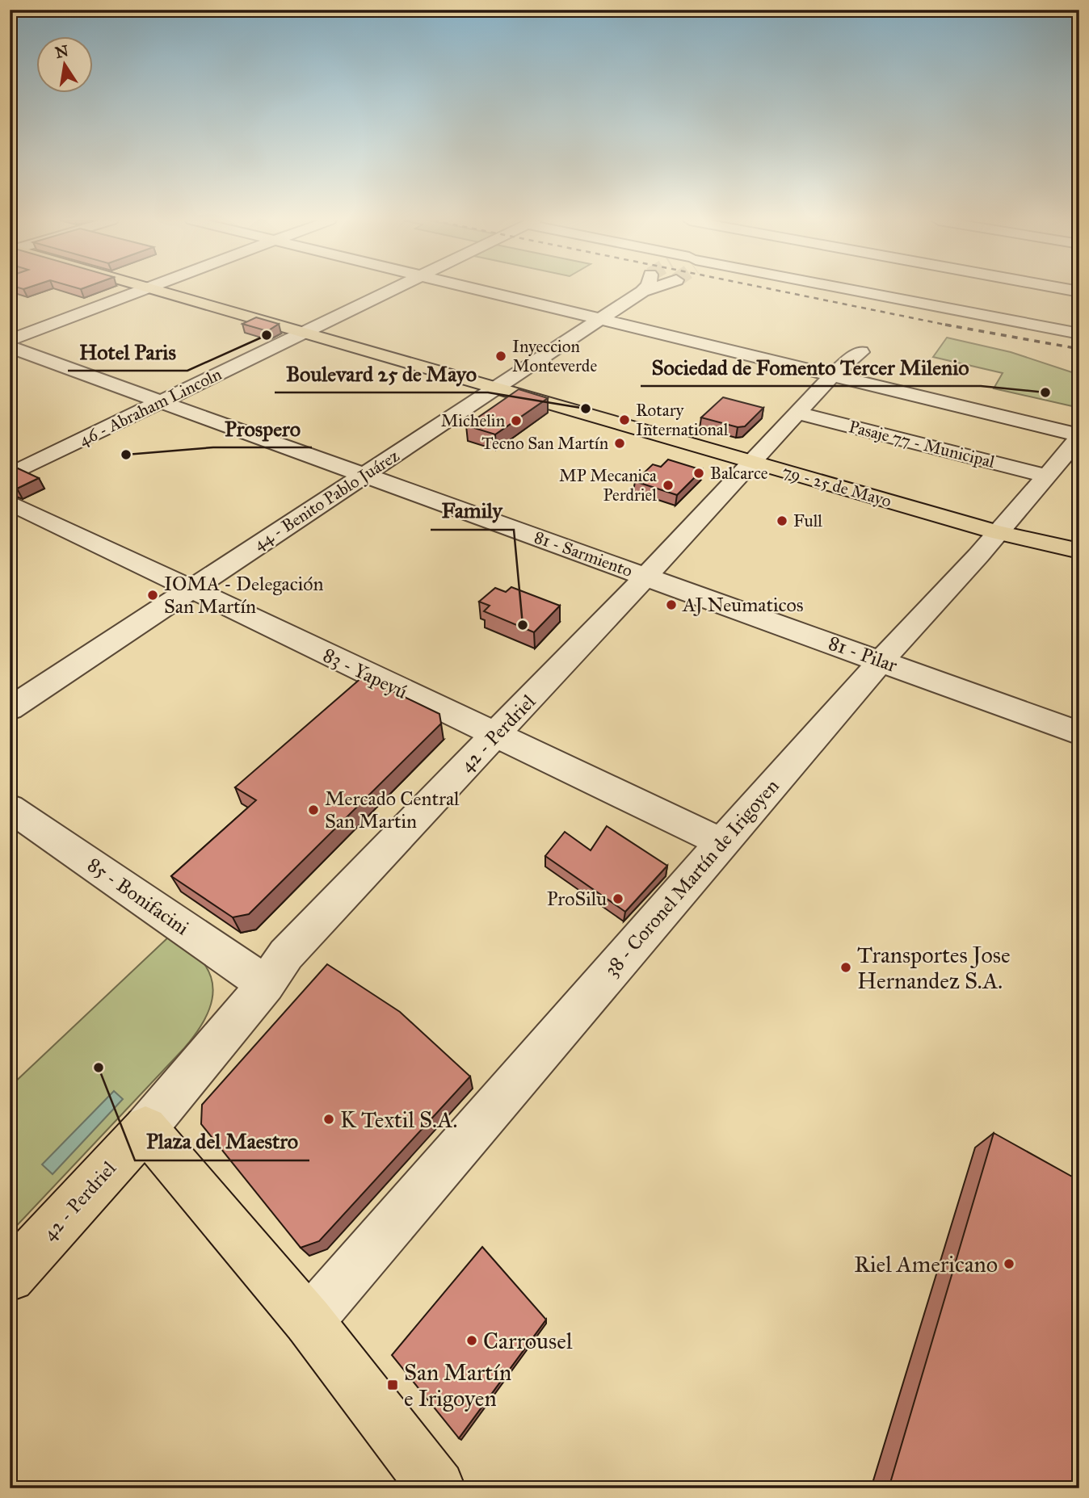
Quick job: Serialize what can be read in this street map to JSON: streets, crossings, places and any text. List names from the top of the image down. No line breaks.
{"streets":{"main road":["79 - 25 de Mayo","42 - Perdriel"],"street":["46 - Abraham Lincoln","Pasaje 77 - Municipal","44 - Benito Pablo Juárez","81 - Sarmiento","81 - Pilar","83 - Yapeyú","38 - Coronel Martín de Irigoyen","85 - Bonifacini"]},"crossings":[["46 - Abraham Lincoln","79 - 25 de Mayo"],["46 - Abraham Lincoln","81 - Sarmiento"],["Pasaje 77 - Municipal","42 - Perdriel"],["Pasaje 77 - Municipal","38 - Coronel Martín de Irigoyen"],["79 - 25 de Mayo","44 - Benito Pablo Juárez"],["79 - 25 de Mayo","42 - Perdriel"],["79 - 25 de Mayo","38 - Coronel Martín de Irigoyen"],["44 - Benito Pablo Juárez","81 - Sarmiento"],["44 - Benito Pablo Juárez","83 - Yapeyú"],["81 - Sarmiento","81 - Pilar"],["81 - Sarmiento","42 - Perdriel"],["81 - Pilar","42 - Perdriel"],["81 - Pilar","38 - Coronel Martín de Irigoyen"],["83 - Yapeyú","42 - Perdriel"],["83 - Yapeyú","38 - Coronel Martín de Irigoyen"],["42 - Perdriel","85 - Bonifacini"]],"places":{"other":["Hotel Paris","Inyeccion Monteverde","Sociedad de Fomento Tercer Milenio","Boulevard 25 de Mayo","Rotary International","Michelin","Tecno San Martín","Prospero","Balcarce","MP Mecanica Perdriel","Full","IOMA - Delegación San Martín","AJ Neumaticos","Family","Mercado Central San Martin","ProSilu","Transportes Jose Hernandez S.A.","Plaza del Maestro","K Textil S.A.","Riel Americano","Carrousel"],"transit":["San Martín e Irigoyen"]},"north":"top"}
